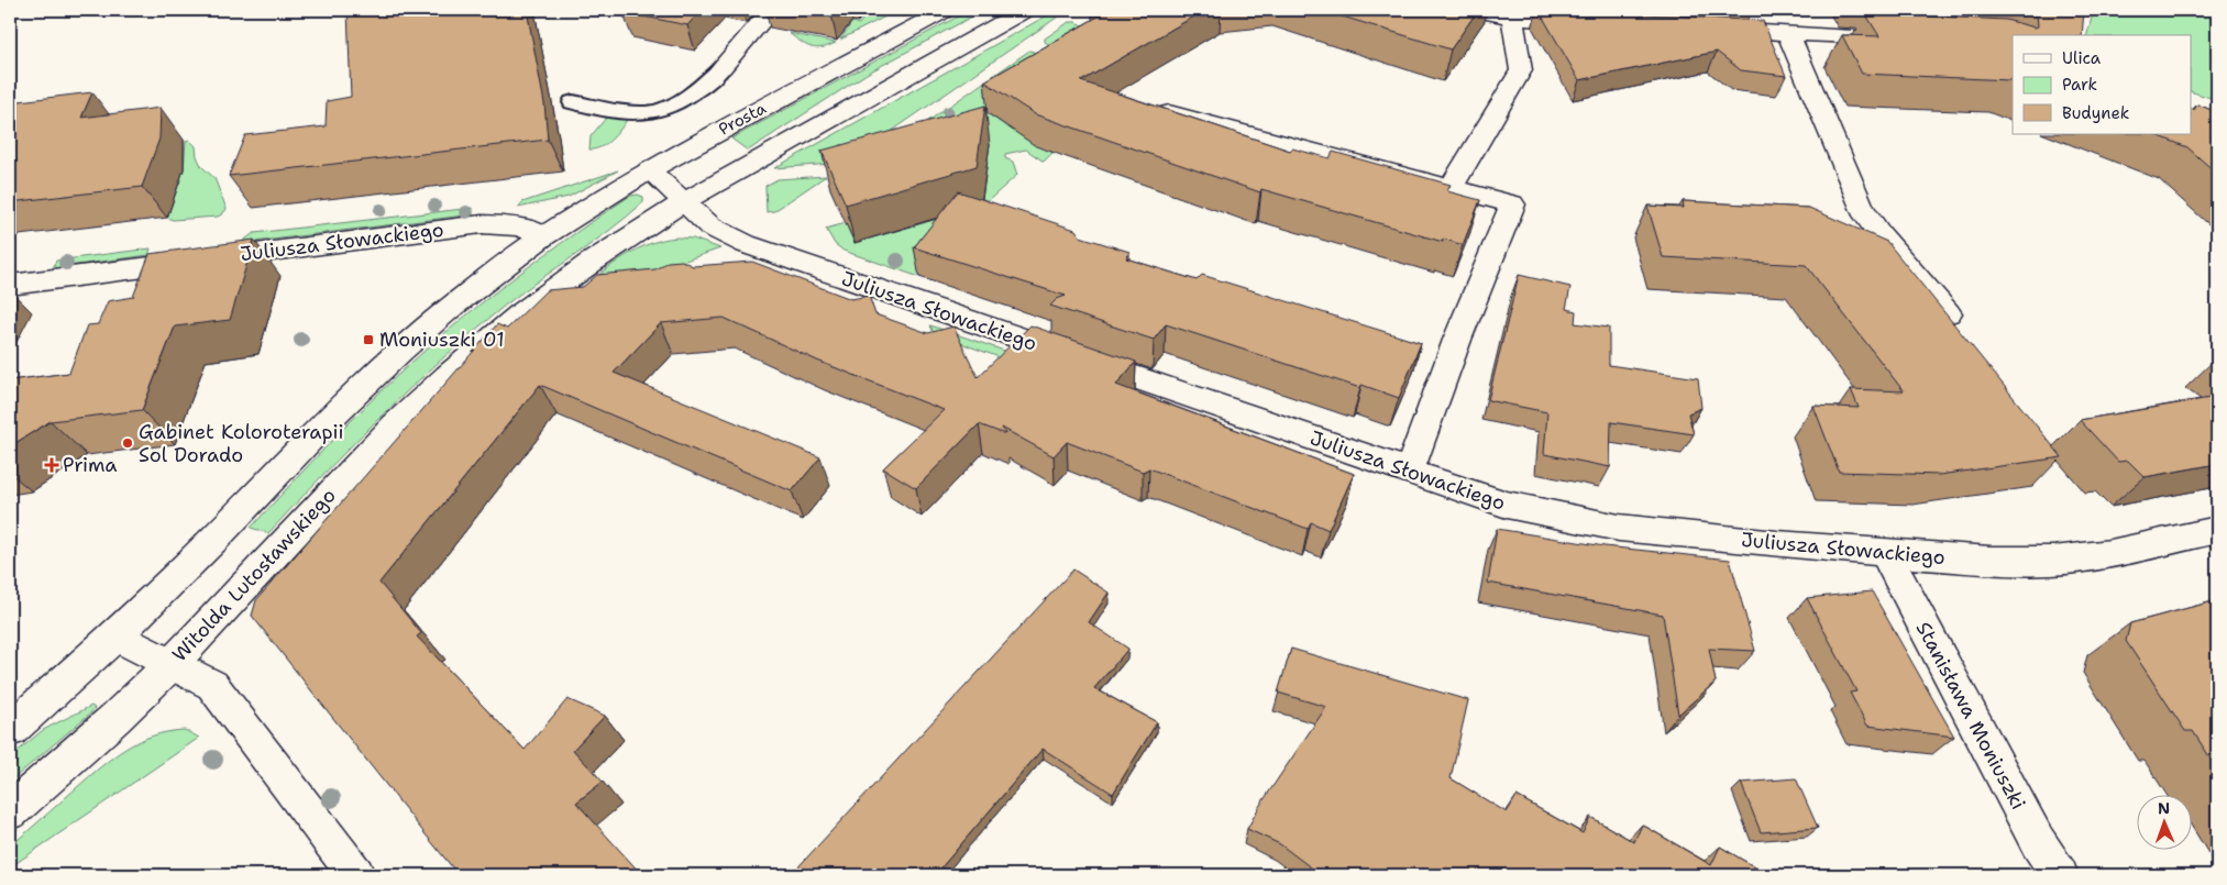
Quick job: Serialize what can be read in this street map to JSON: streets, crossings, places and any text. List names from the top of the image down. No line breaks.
{"streets":{"street":["Prosta","Juliusza Słowackiego","Witolda Lutosławskiego","Stanisława Moniuszki"]},"crossings":[["Prosta","Juliusza Słowackiego"],["Juliusza Słowackiego","Witolda Lutosławskiego"],["Juliusza Słowackiego","Stanisława Moniuszki"]],"places":{"transit":["Moniuszki 01"],"other":["Gabinet Koloroterapii Sol Dorado"],"health":["Prima"]},"legend":["Ulica","Park","Budynek"],"north":"top"}
